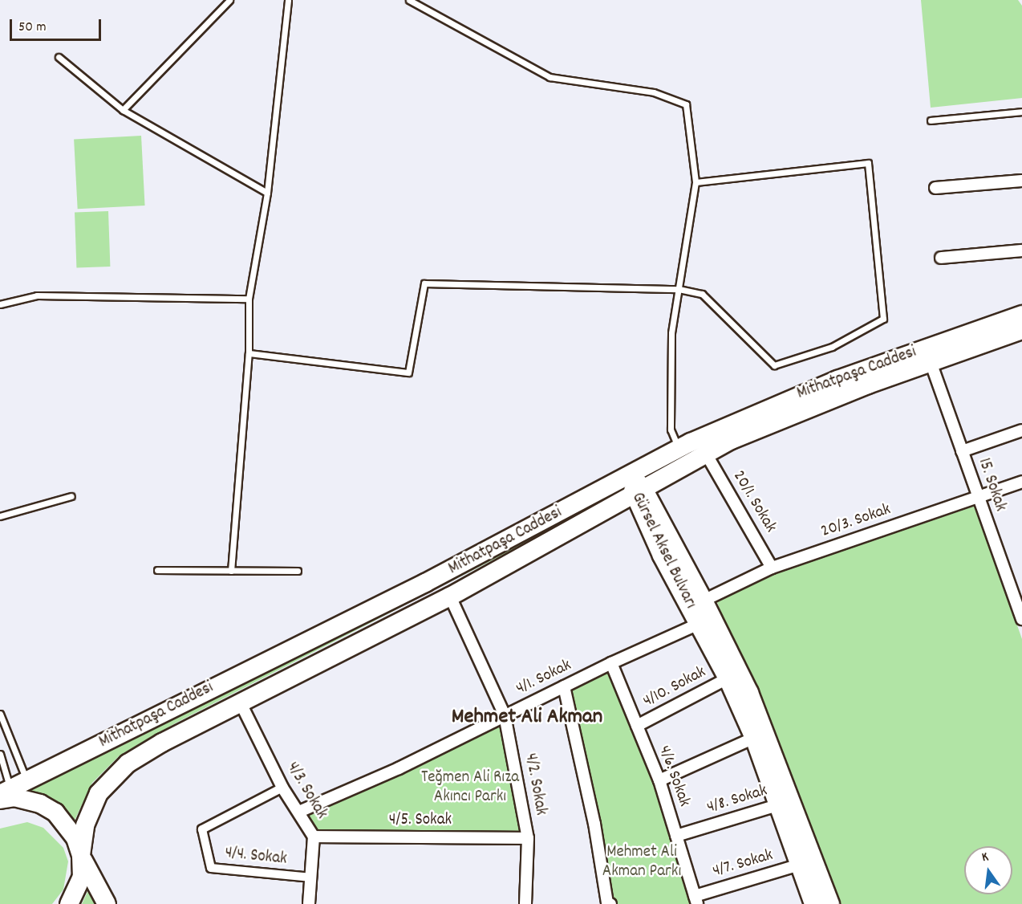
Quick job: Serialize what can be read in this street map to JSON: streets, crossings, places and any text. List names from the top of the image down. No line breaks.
{"streets":{"main road":["Mithatpaşa Caddesi","Gürsel Aksel Bulvarı"],"street":["15. Sokak","20/1. Sokak","20/3. Sokak","4/1. Sokak","4/10. Sokak","4/6. Sokak","4/2. Sokak","4/3. Sokak","4/8. Sokak","4/5. Sokak","4/4. Sokak","4/7. Sokak"]},"crossings":[["Mithatpaşa Caddesi","15. Sokak"],["Mithatpaşa Caddesi","20/1. Sokak"],["Mithatpaşa Caddesi","Gürsel Aksel Bulvarı"],["Mithatpaşa Caddesi","4/2. Sokak"],["Mithatpaşa Caddesi","4/3. Sokak"],["15. Sokak","20/3. Sokak"],["20/1. Sokak","20/3. Sokak"],["20/3. Sokak","Gürsel Aksel Bulvarı"],["Gürsel Aksel Bulvarı","4/1. Sokak"],["Gürsel Aksel Bulvarı","4/10. Sokak"],["Gürsel Aksel Bulvarı","4/8. Sokak"],["Gürsel Aksel Bulvarı","4/7. Sokak"],["4/1. Sokak","4/6. Sokak"],["4/1. Sokak","4/2. Sokak"],["4/1. Sokak","4/3. Sokak"],["4/10. Sokak","4/6. Sokak"],["4/6. Sokak","4/8. Sokak"],["4/6. Sokak","4/7. Sokak"],["4/2. Sokak","4/5. Sokak"],["4/3. Sokak","4/5. Sokak"],["4/3. Sokak","4/4. Sokak"]],"districts":["Mehmet Ali Akman"],"parks":["Teğmen Ali Rıza Akıncı Parkı","Mehmet Ali Akman Parkı"],"scale_bar":"50 m","north":"top"}
